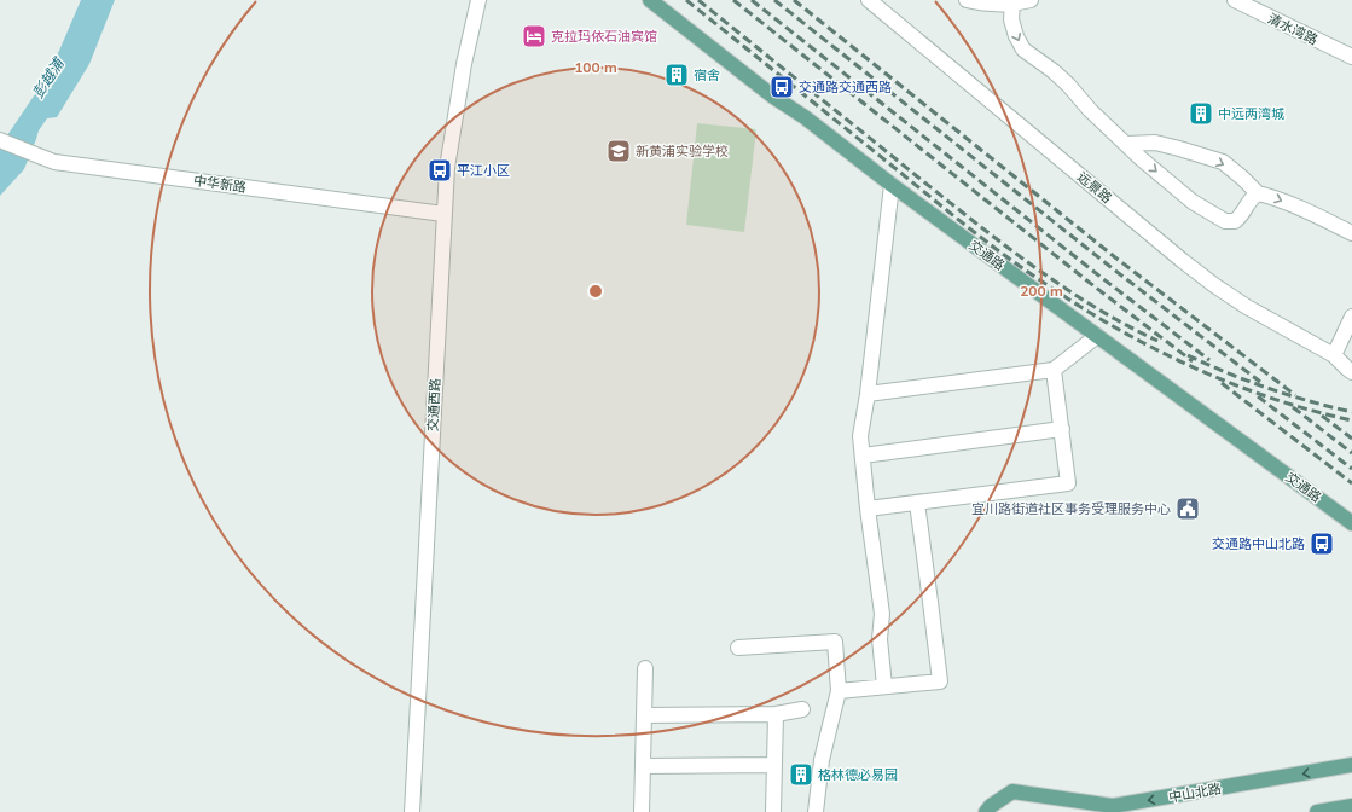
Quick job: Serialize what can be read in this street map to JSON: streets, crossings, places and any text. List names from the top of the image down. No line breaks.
{"streets":{"main road":["交通路","中山北路"],"street":["清水湾路","中华新路","远景路","交通西路"]},"crossings":[["中华新路","交通西路"]],"one_way":["中山北路"],"water":["彭越浦"],"places":{"hotel":["克拉玛依石油宾馆"],"building":["宿舍","中远两湾城","格林德必易园"],"bus stop":["交通路交通西路","平江小区","交通路中山北路"],"school or university":["新黄浦实验学校"],"public building":["宜川路街道社区事务受理服务中心"]},"rings":["100 m","200 m"]}
